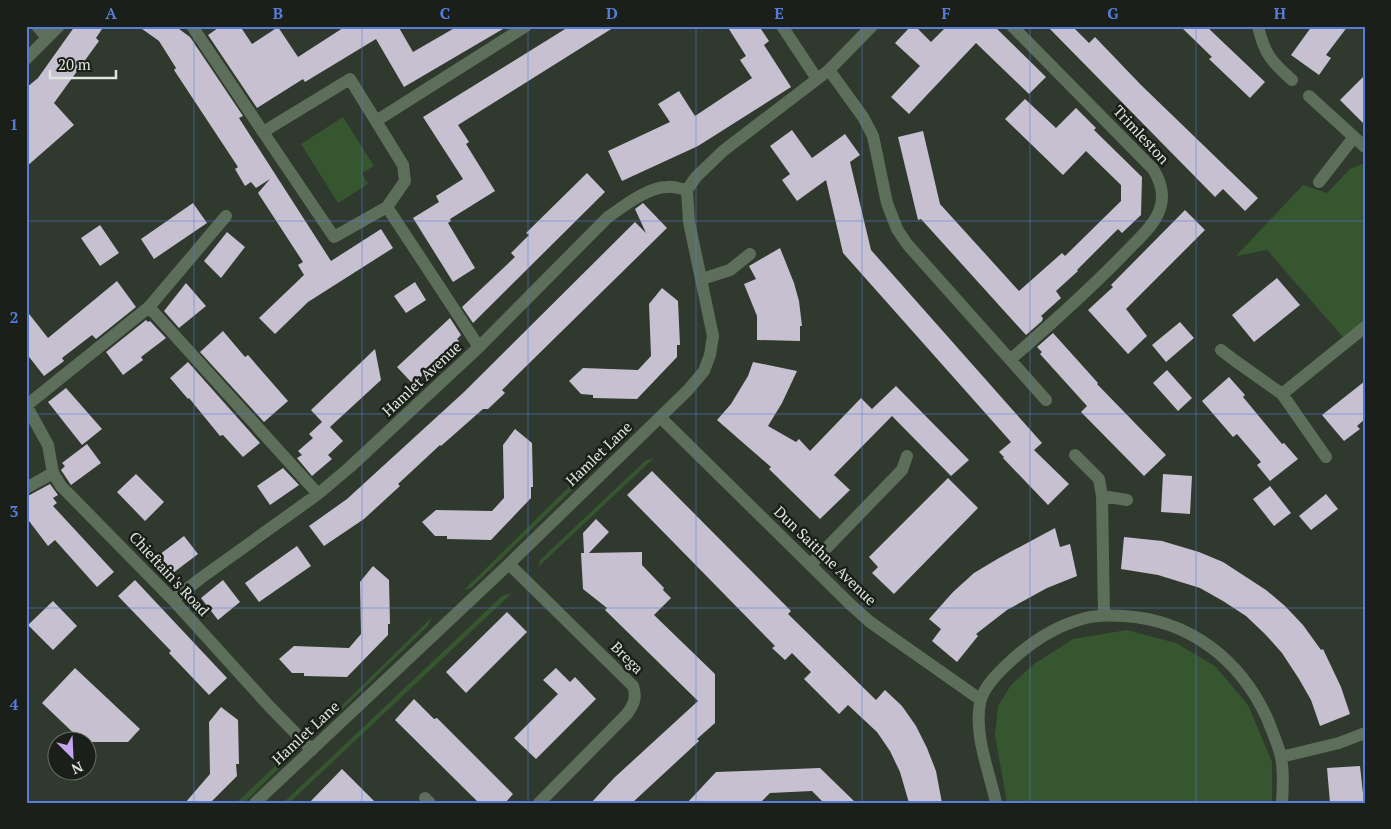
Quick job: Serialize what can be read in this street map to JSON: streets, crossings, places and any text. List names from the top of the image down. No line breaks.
{"streets":{"street":["Trimleston","Hamlet Avenue","Hamlet Lane","Dun Saithne Avenue","Chieftain's Road","Brega"]},"crossings":[["Hamlet Avenue","Hamlet Lane"],["Hamlet Avenue","Chieftain's Road"],["Hamlet Lane","Dun Saithne Avenue"],["Hamlet Lane","Chieftain's Road"],["Hamlet Lane","Brega"]],"scale_bar":"20 m","north":"bottom right","grid":{"columns":["A","B","C","D","E","F","G","H"],"rows":["1","2","3","4"]}}
